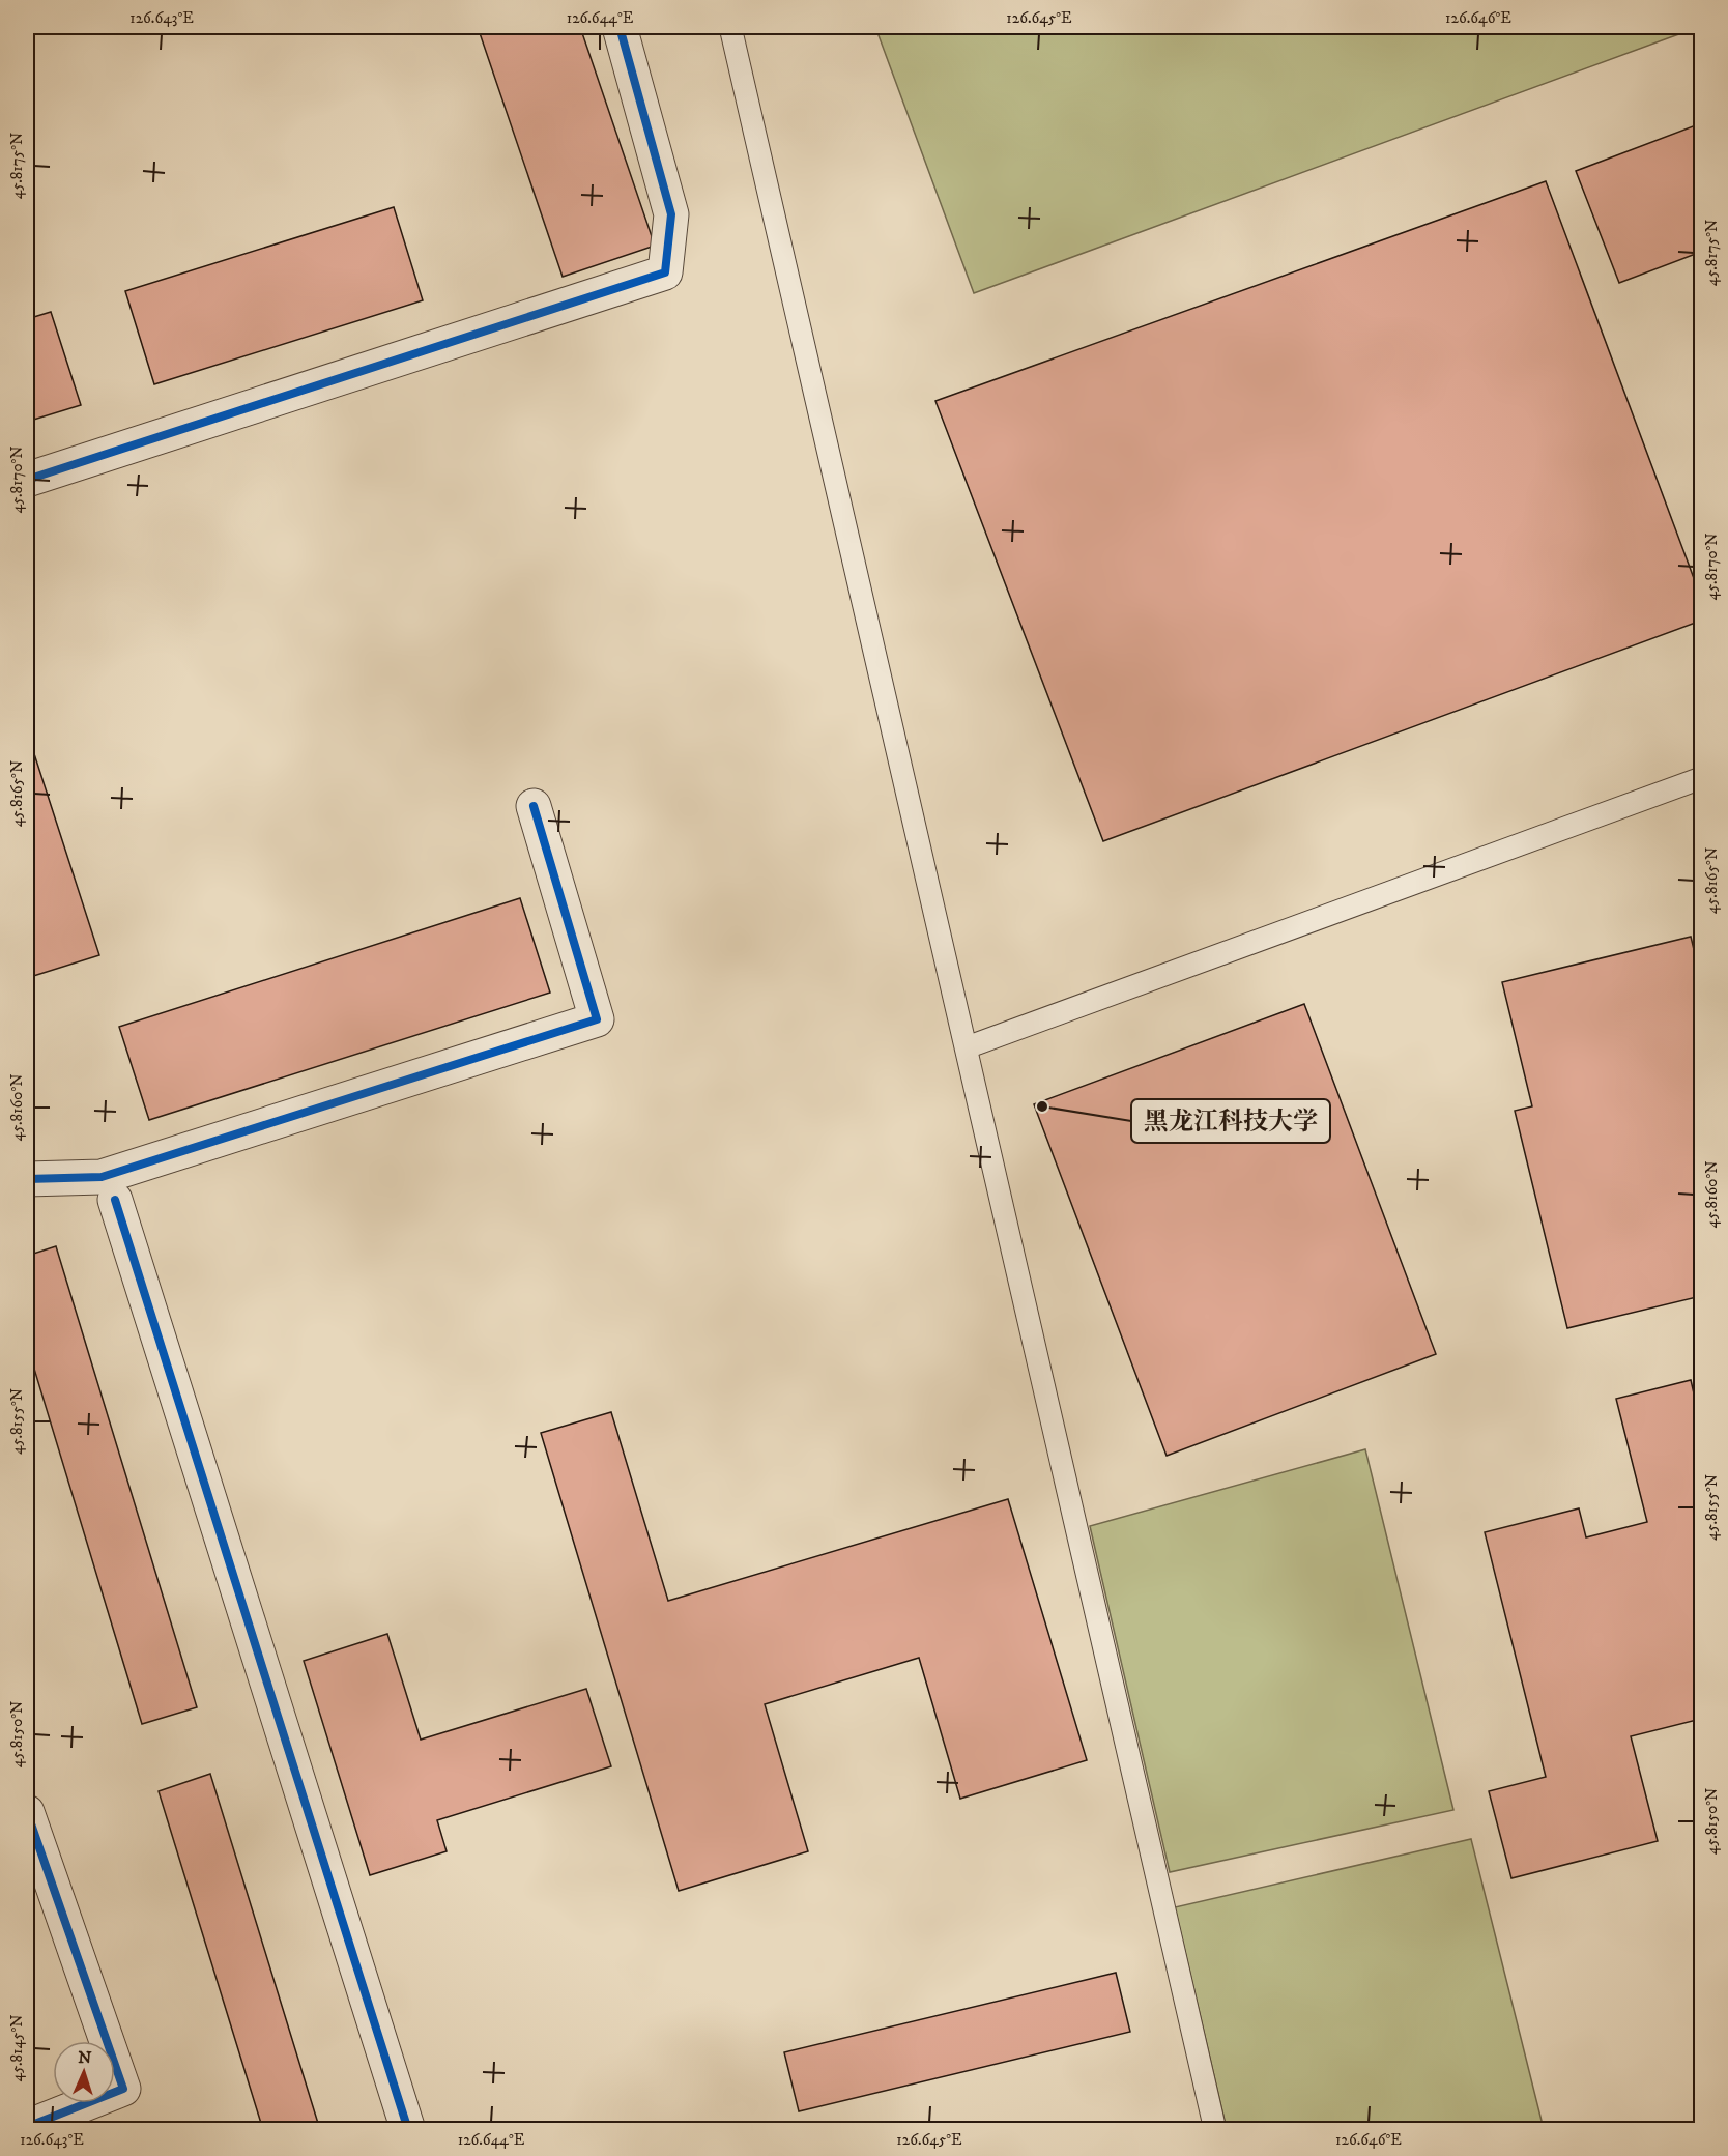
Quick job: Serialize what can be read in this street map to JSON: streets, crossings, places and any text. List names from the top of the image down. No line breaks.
{"places":["黑龙江科技大学"],"north":"top","coordinates":["126.643°E","126.644°E","126.645°E","126.646°E","45.8175°N","45.8170°N","45.8165°N","45.8160°N","45.8155°N","45.8150°N","45.8145°N"]}
